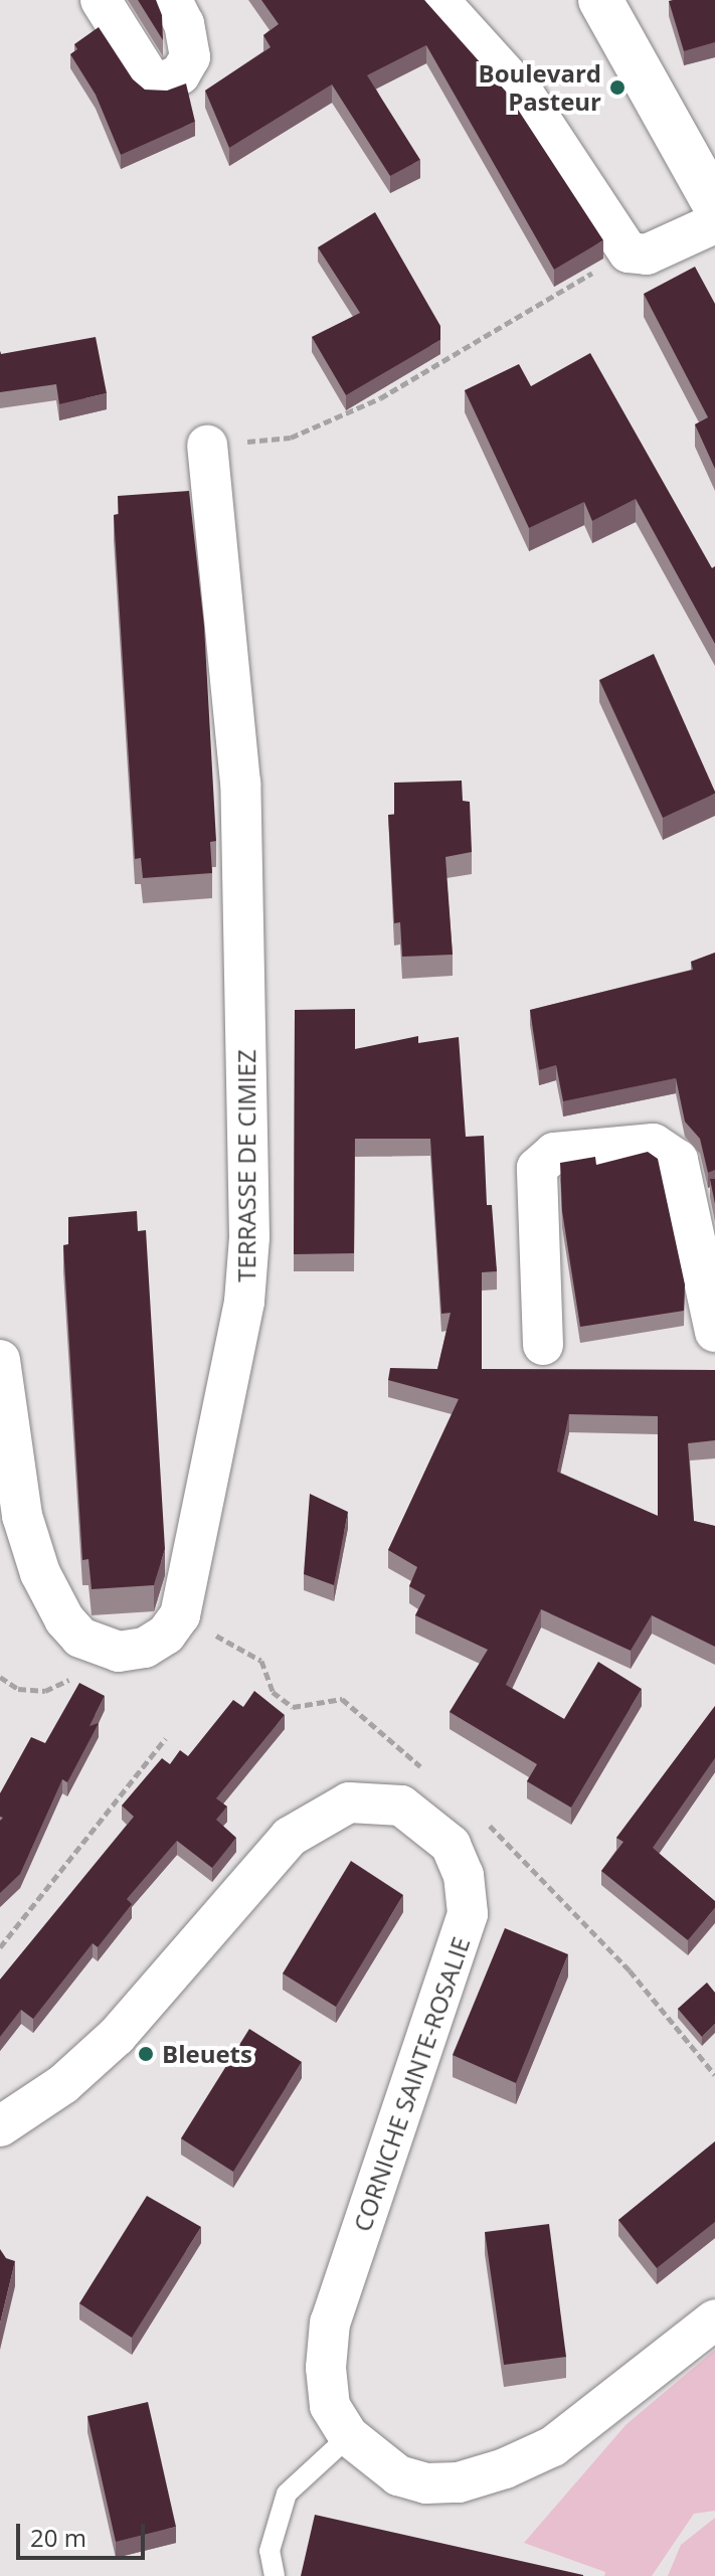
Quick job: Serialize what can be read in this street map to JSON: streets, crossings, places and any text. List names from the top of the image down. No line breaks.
{"streets":{"street":["TERRASSE DE CIMIEZ","CORNICHE SAINTE-ROSALIE"]},"places":["Boulevard Pasteur","Bleuets"],"scale_bar":"20 m"}
